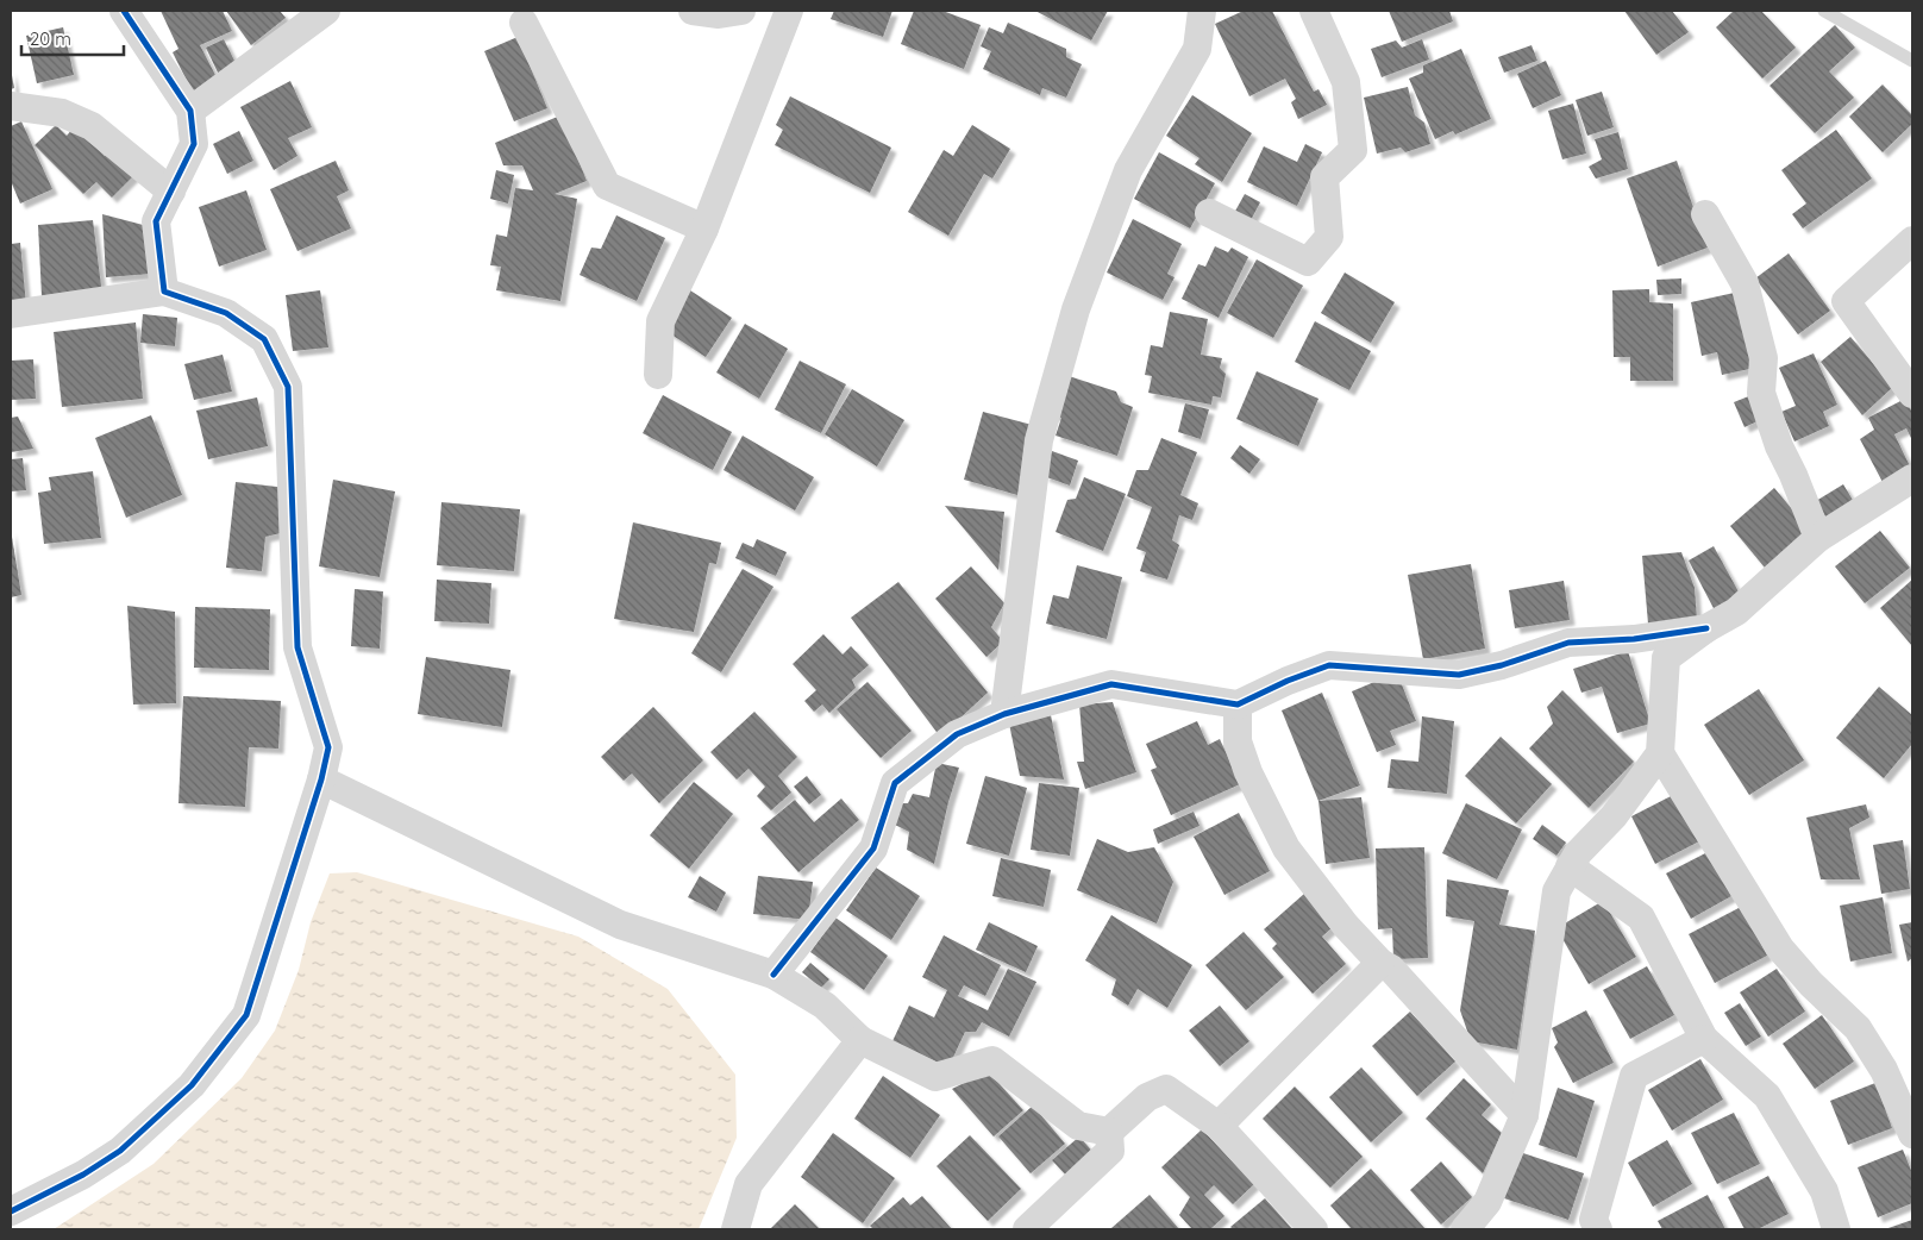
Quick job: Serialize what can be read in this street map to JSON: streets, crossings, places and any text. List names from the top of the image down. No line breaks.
{"scale_bar":"20 m"}
